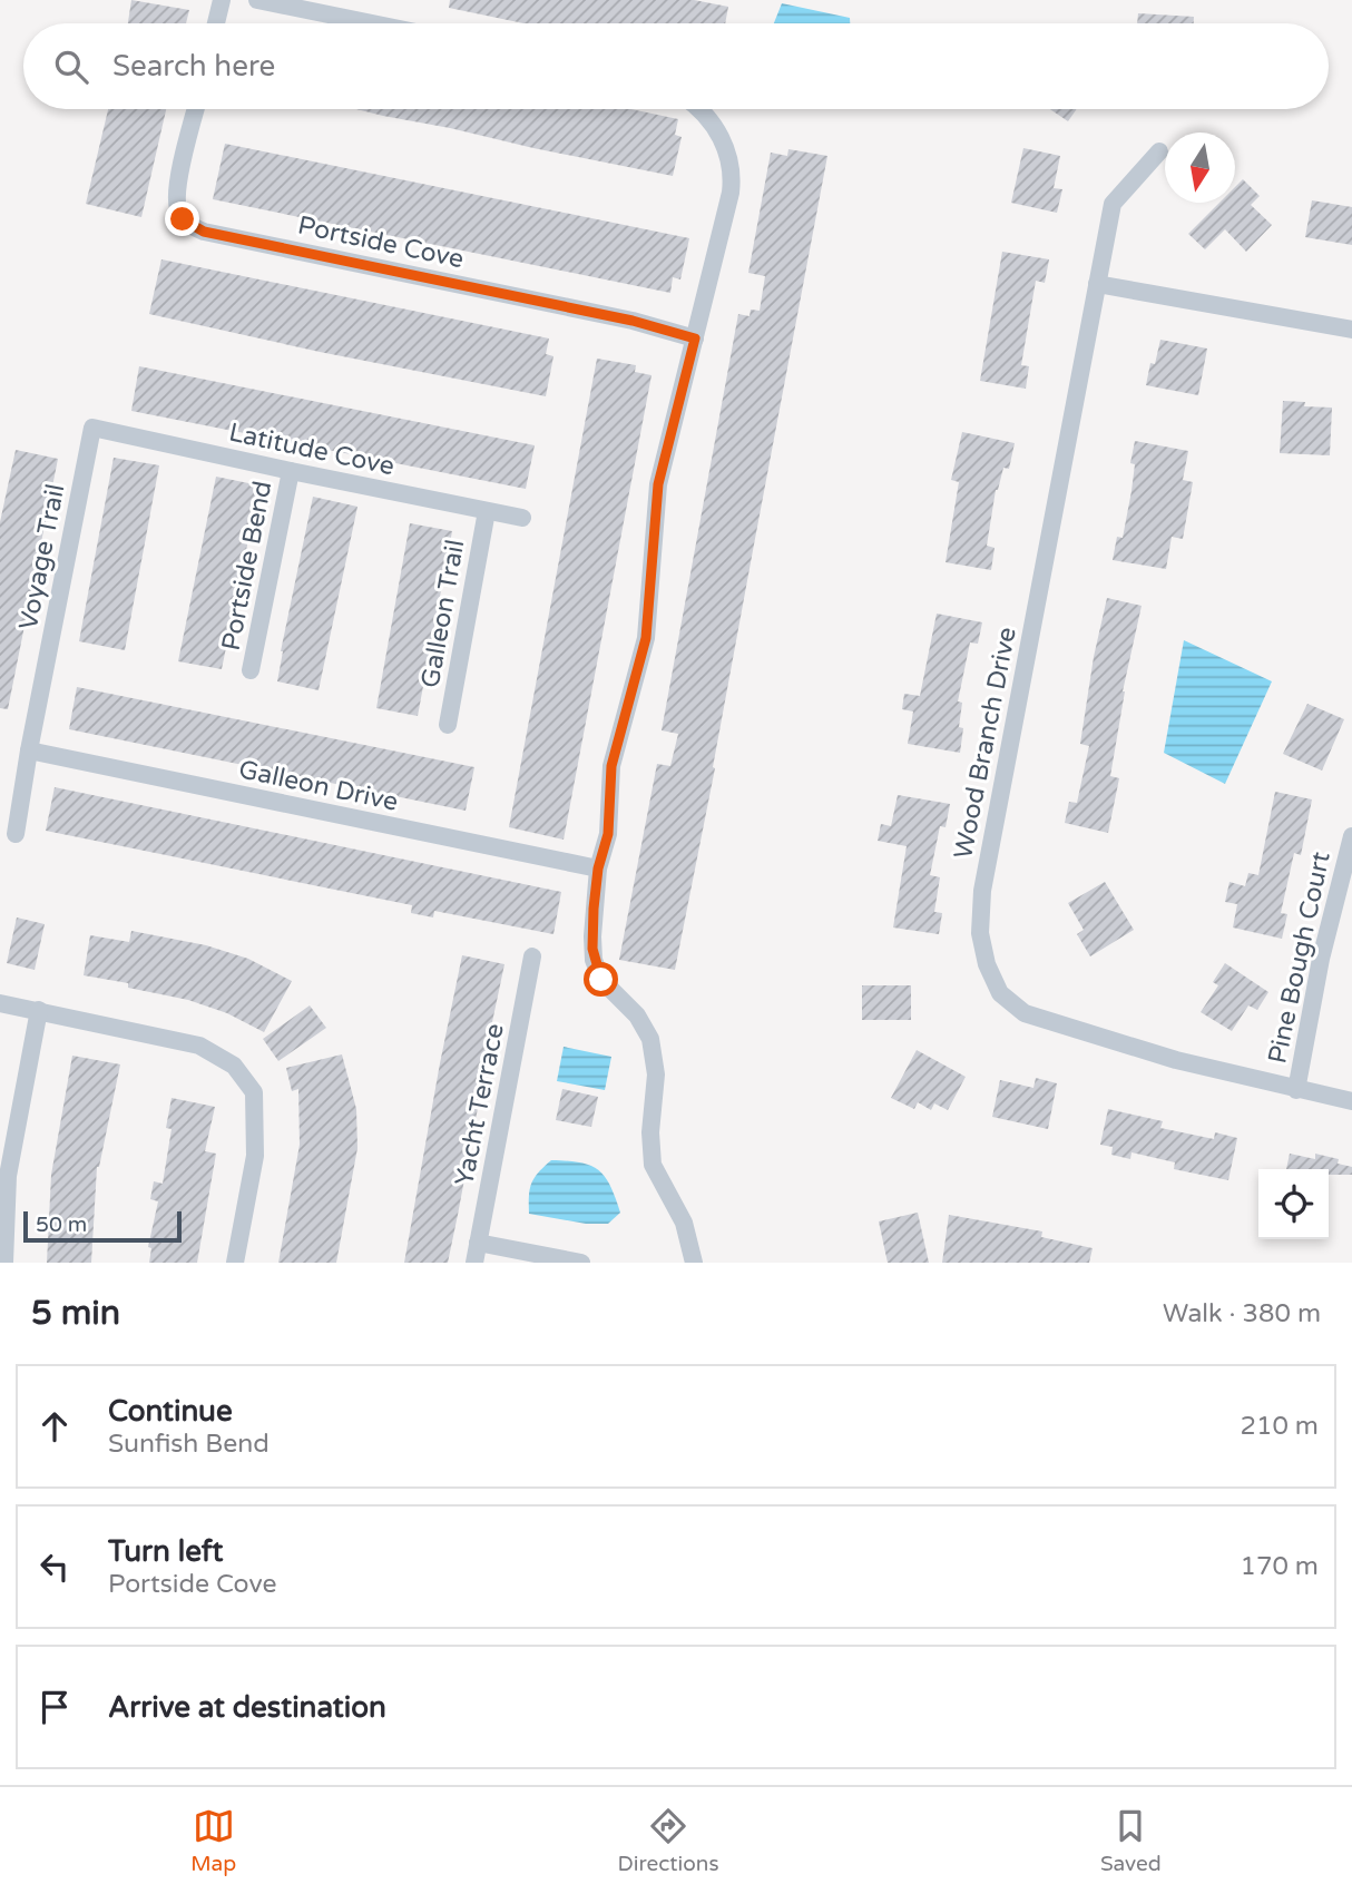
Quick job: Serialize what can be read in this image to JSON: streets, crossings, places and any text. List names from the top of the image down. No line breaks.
{"streets":{"street":["Portside Cove","Latitude Cove","Voyage Trail","Portside Bend","Galleon Trail","Wood Branch Drive","Galleon Drive","Pine Bough Court","Yacht Terrace"]},"crossings":[["Latitude Cove","Voyage Trail"],["Latitude Cove","Portside Bend"],["Latitude Cove","Galleon Trail"],["Voyage Trail","Galleon Drive"],["Wood Branch Drive","Pine Bough Court"]],"scale_bar":"50 m","north":"bottom","page":{"search":"Search here","scale":"50 m","heading":["5 min","Walk · 380 m"],"list":[["Continue","Sunfish Bend","210 m"],["Turn left","Portside Cove","170 m"],"Arrive at destination"],"nav":["Map","Directions","Saved"]}}
